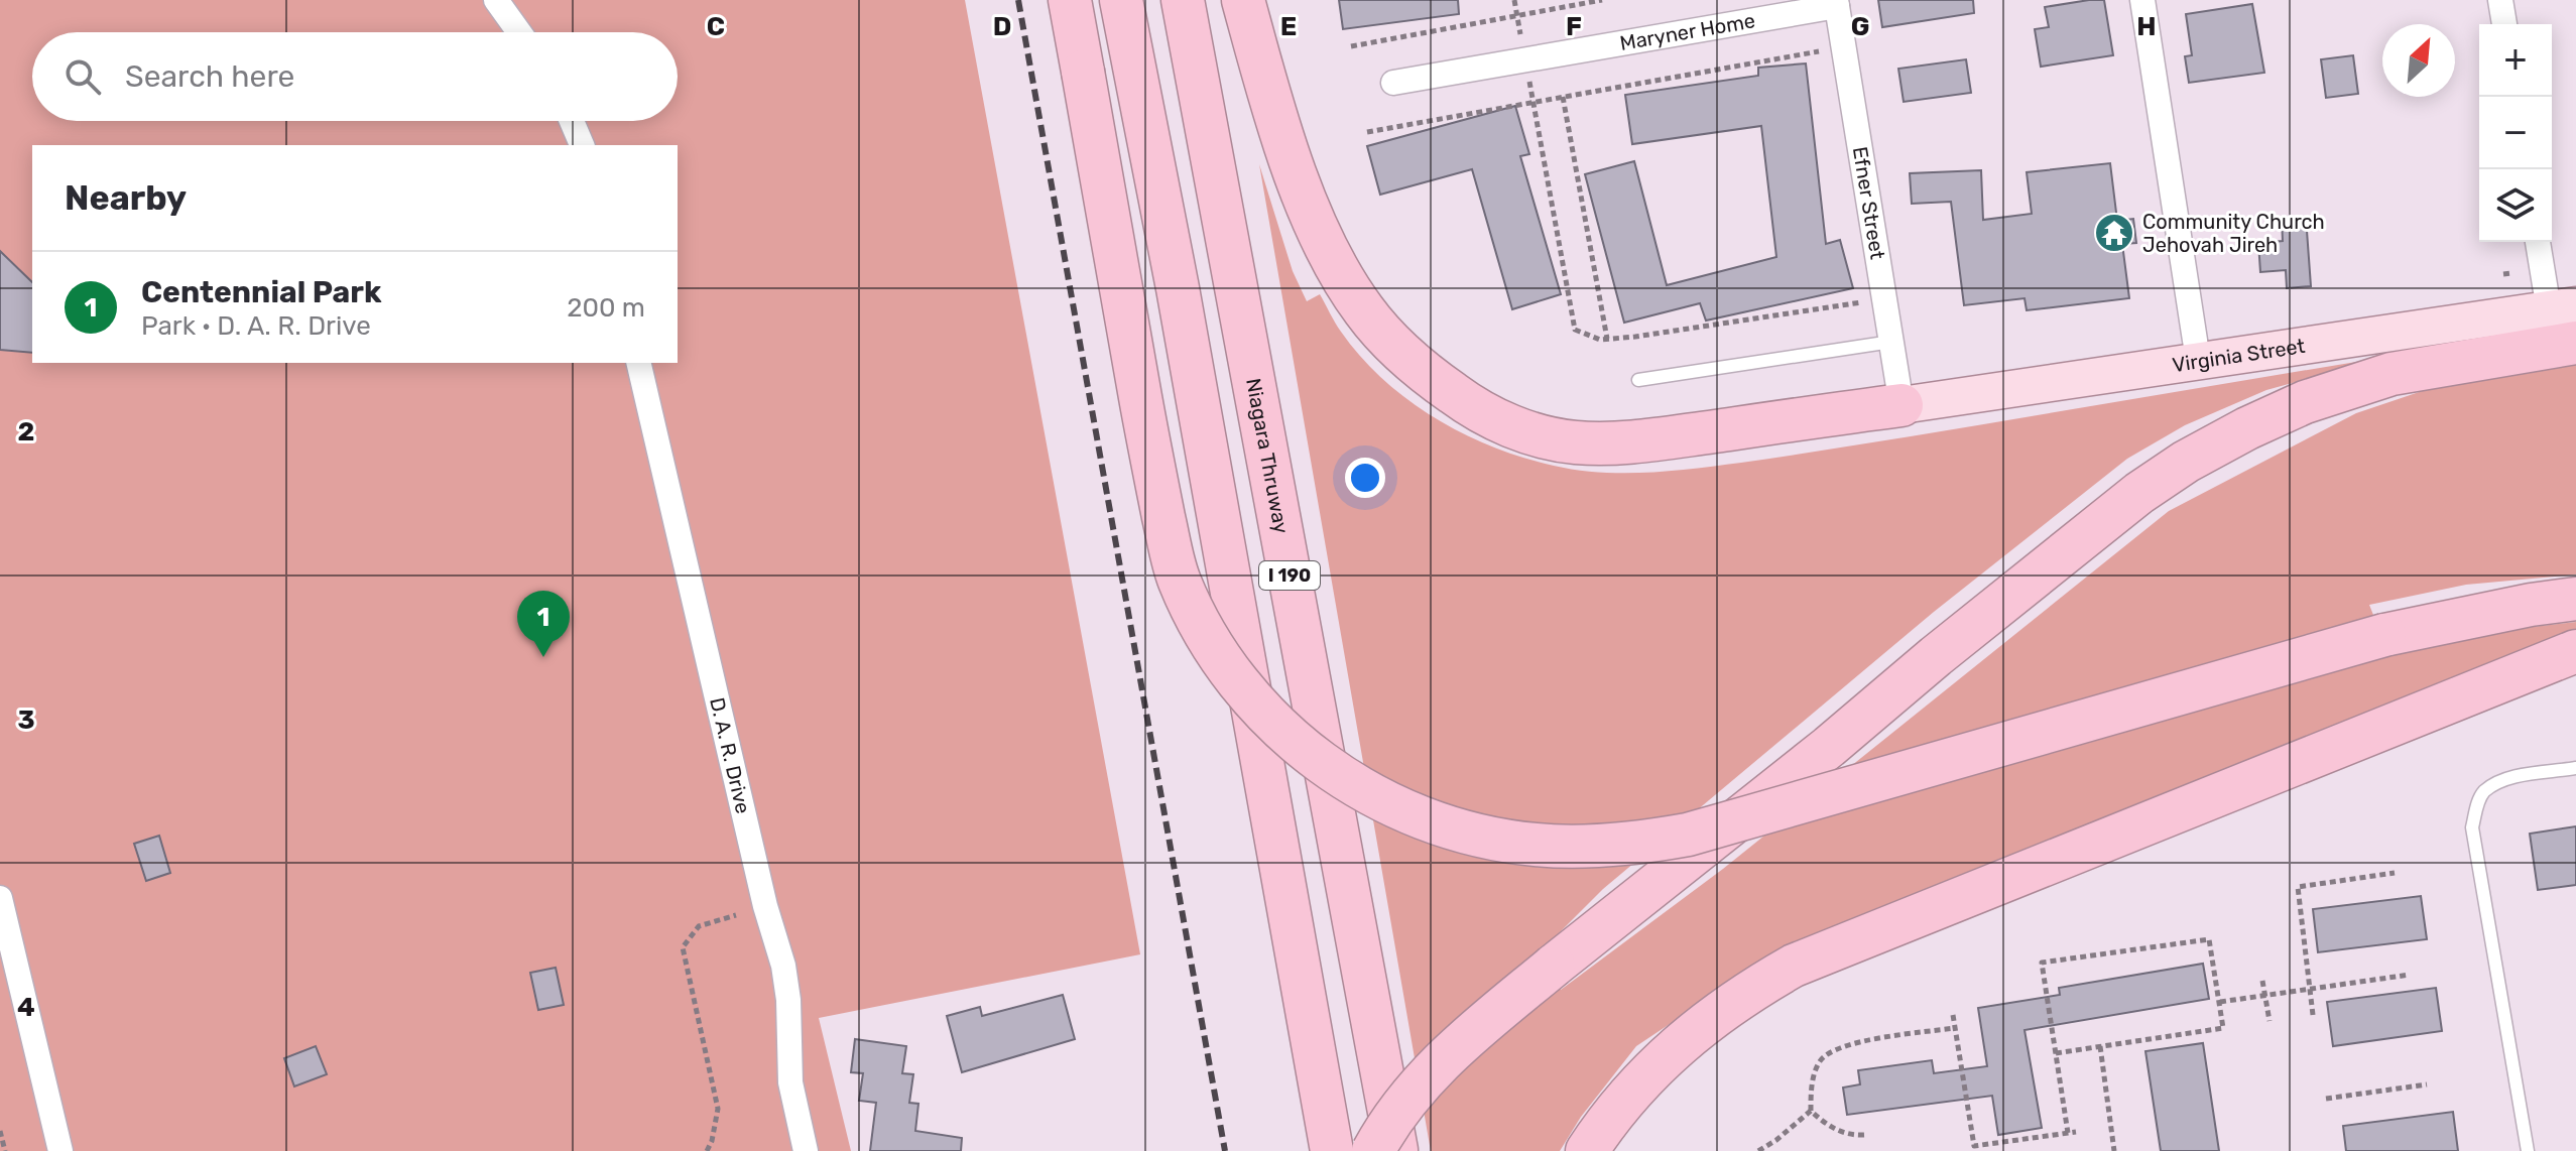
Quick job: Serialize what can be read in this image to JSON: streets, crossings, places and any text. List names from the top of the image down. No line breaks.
{"streets":{"highway":["Niagara Thruway","I 190"],"main road":["Virginia Street"],"street":["Maryner Home","Efner Street","D. A. R. Drive"]},"crossings":[["Maryner Home","Efner Street"],["Efner Street","Virginia Street"]],"places":{"temple":["Community Church Jehovah Jireh"]},"north":"top right","page":{"map_buttons":["+","−"],"search":"Search here","heading":"Nearby","list":[{"mark":"1","name":"Centennial Park","note":"Park · D. A. R. Drive","value":"200 m"}],"pins":"1"},"grid":{"columns":["C","D","E","F","G","H"],"rows":["2","3","4"]}}
